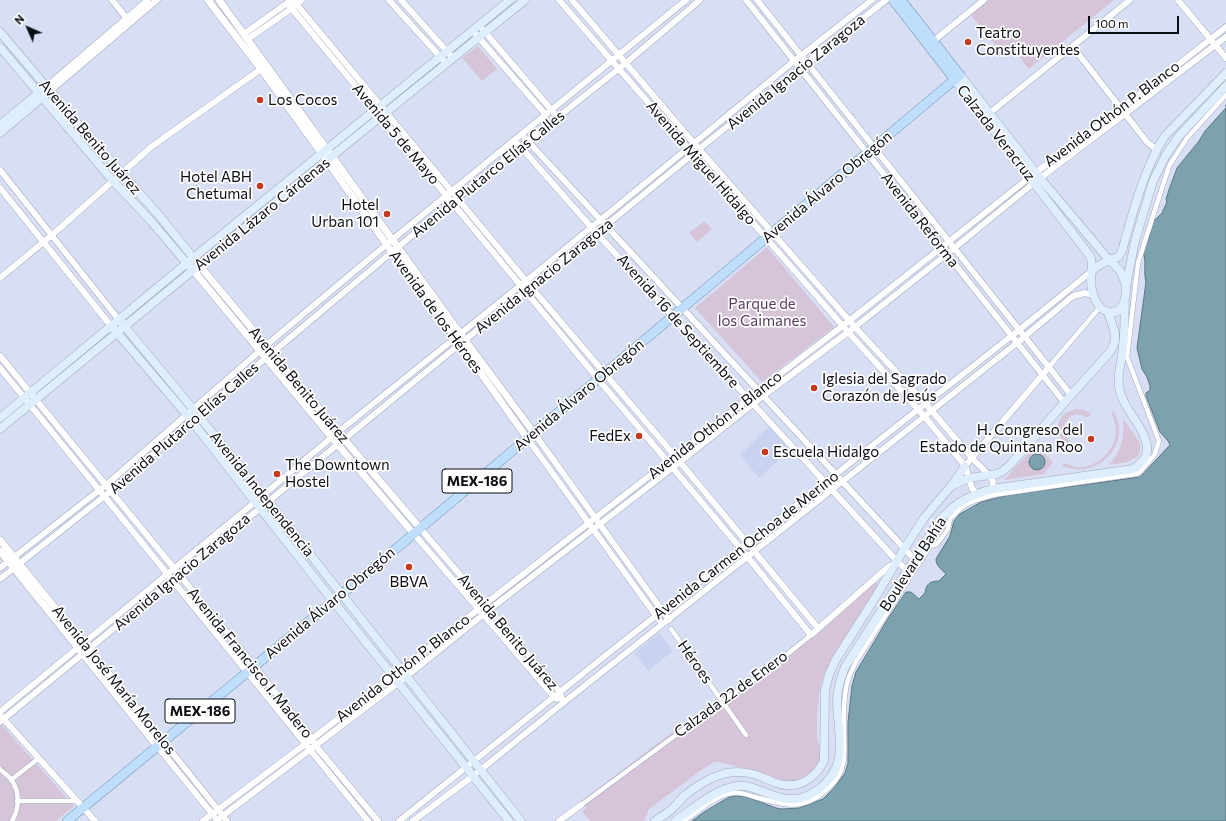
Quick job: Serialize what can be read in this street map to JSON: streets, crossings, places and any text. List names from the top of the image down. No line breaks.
{"streets":{"main road":["Calzada Veracruz","Avenida Benito Juárez","Avenida Álvaro Obregón","Avenida Lázaro Cárdenas","MEX-186","Avenida Independencia","Boulevard Bahía"],"street":["Avenida Ignacio Zaragoza","Avenida Othón P. Blanco","Avenida 5 de Mayo","Avenida Miguel Hidalgo","Avenida Plutarco Elías Calles","Avenida Reforma","Avenida de los Héroes","Avenida 16 de Septiembre","Avenida Carmen Ochoa de Merino","Héroes","Avenida Francisco I. Madero","Avenida José María Morelos","Calzada 22 de Enero"]},"crossings":[["Avenida Ignacio Zaragoza","Avenida 5 de Mayo"],["Avenida Ignacio Zaragoza","Avenida Benito Juárez"],["Avenida Ignacio Zaragoza","Avenida Miguel Hidalgo"],["Avenida Ignacio Zaragoza","Avenida Reforma"],["Avenida Ignacio Zaragoza","Avenida de los Héroes"],["Avenida Ignacio Zaragoza","Avenida 16 de Septiembre"],["Avenida Ignacio Zaragoza","Avenida Independencia"],["Avenida Ignacio Zaragoza","Avenida Francisco I. Madero"],["Avenida Ignacio Zaragoza","Avenida José María Morelos"],["Avenida Othón P. Blanco","Calzada Veracruz"],["Avenida Othón P. Blanco","Avenida 5 de Mayo"],["Avenida Othón P. Blanco","Avenida Benito Juárez"],["Avenida Othón P. Blanco","Avenida Miguel Hidalgo"],["Avenida Othón P. Blanco","Avenida Reforma"],["Avenida Othón P. Blanco","Avenida de los Héroes"],["Avenida Othón P. Blanco","Avenida 16 de Septiembre"],["Avenida Othón P. Blanco","Avenida Independencia"],["Avenida Othón P. Blanco","Avenida Francisco I. Madero"],["Avenida Othón P. Blanco","Avenida José María Morelos"],["Calzada Veracruz","Avenida Álvaro Obregón"],["Calzada Veracruz","Avenida Carmen Ochoa de Merino"],["Calzada Veracruz","Boulevard Bahía"],["Avenida 5 de Mayo","Avenida Plutarco Elías Calles"],["Avenida 5 de Mayo","Avenida Álvaro Obregón"],["Avenida 5 de Mayo","Avenida Lázaro Cárdenas"],["Avenida 5 de Mayo","Avenida Carmen Ochoa de Merino"],["Avenida 5 de Mayo","Calzada 22 de Enero"],["Avenida Benito Juárez","Avenida Plutarco Elías Calles"],["Avenida Benito Juárez","Avenida Álvaro Obregón"],["Avenida Benito Juárez","Avenida Lázaro Cárdenas"],["Avenida Benito Juárez","Avenida Carmen Ochoa de Merino"],["Avenida Miguel Hidalgo","Avenida Plutarco Elías Calles"],["Avenida Miguel Hidalgo","Avenida Álvaro Obregón"],["Avenida Miguel Hidalgo","Avenida Carmen Ochoa de Merino"],["Avenida Miguel Hidalgo","Boulevard Bahía"],["Avenida Plutarco Elías Calles","Avenida de los Héroes"],["Avenida Plutarco Elías Calles","Avenida 16 de Septiembre"],["Avenida Plutarco Elías Calles","Avenida Independencia"],["Avenida Plutarco Elías Calles","Avenida Francisco I. Madero"],["Avenida Plutarco Elías Calles","Avenida José María Morelos"],["Avenida Álvaro Obregón","Avenida Reforma"],["Avenida Álvaro Obregón","Avenida de los Héroes"],["Avenida Álvaro Obregón","Avenida 16 de Septiembre"],["Avenida Álvaro Obregón","Avenida Independencia"],["Avenida Álvaro Obregón","Avenida Francisco I. Madero"],["Avenida Álvaro Obregón","Avenida José María Morelos"],["Avenida Lázaro Cárdenas","Avenida de los Héroes"],["Avenida Lázaro Cárdenas","Avenida Independencia"],["Avenida Lázaro Cárdenas","Avenida Francisco I. Madero"],["Avenida Reforma","Avenida Carmen Ochoa de Merino"],["Avenida Reforma","Boulevard Bahía"],["Avenida de los Héroes","Avenida Carmen Ochoa de Merino"],["Avenida 16 de Septiembre","Avenida Carmen Ochoa de Merino"],["Avenida 16 de Septiembre","Boulevard Bahía"],["Avenida 16 de Septiembre","Calzada 22 de Enero"],["Avenida Independencia","Avenida Carmen Ochoa de Merino"],["Avenida Carmen Ochoa de Merino","Boulevard Bahía"],["Boulevard Bahía","Calzada 22 de Enero"],["Héroes","Calzada 22 de Enero"]],"parks":["Parque de los Caimanes"],"places":["Teatro Constituyentes","Los Cocos","Hotel ABH Chetumal","Hotel Urban 101","Iglesia del Sagrado Corazón de Jesús","FedEx","H. Congreso del Estado de Quintana Roo","Escuela Hidalgo","The Downtown Hostel","BBVA"],"scale_bar":"100 m","north":"top left"}
